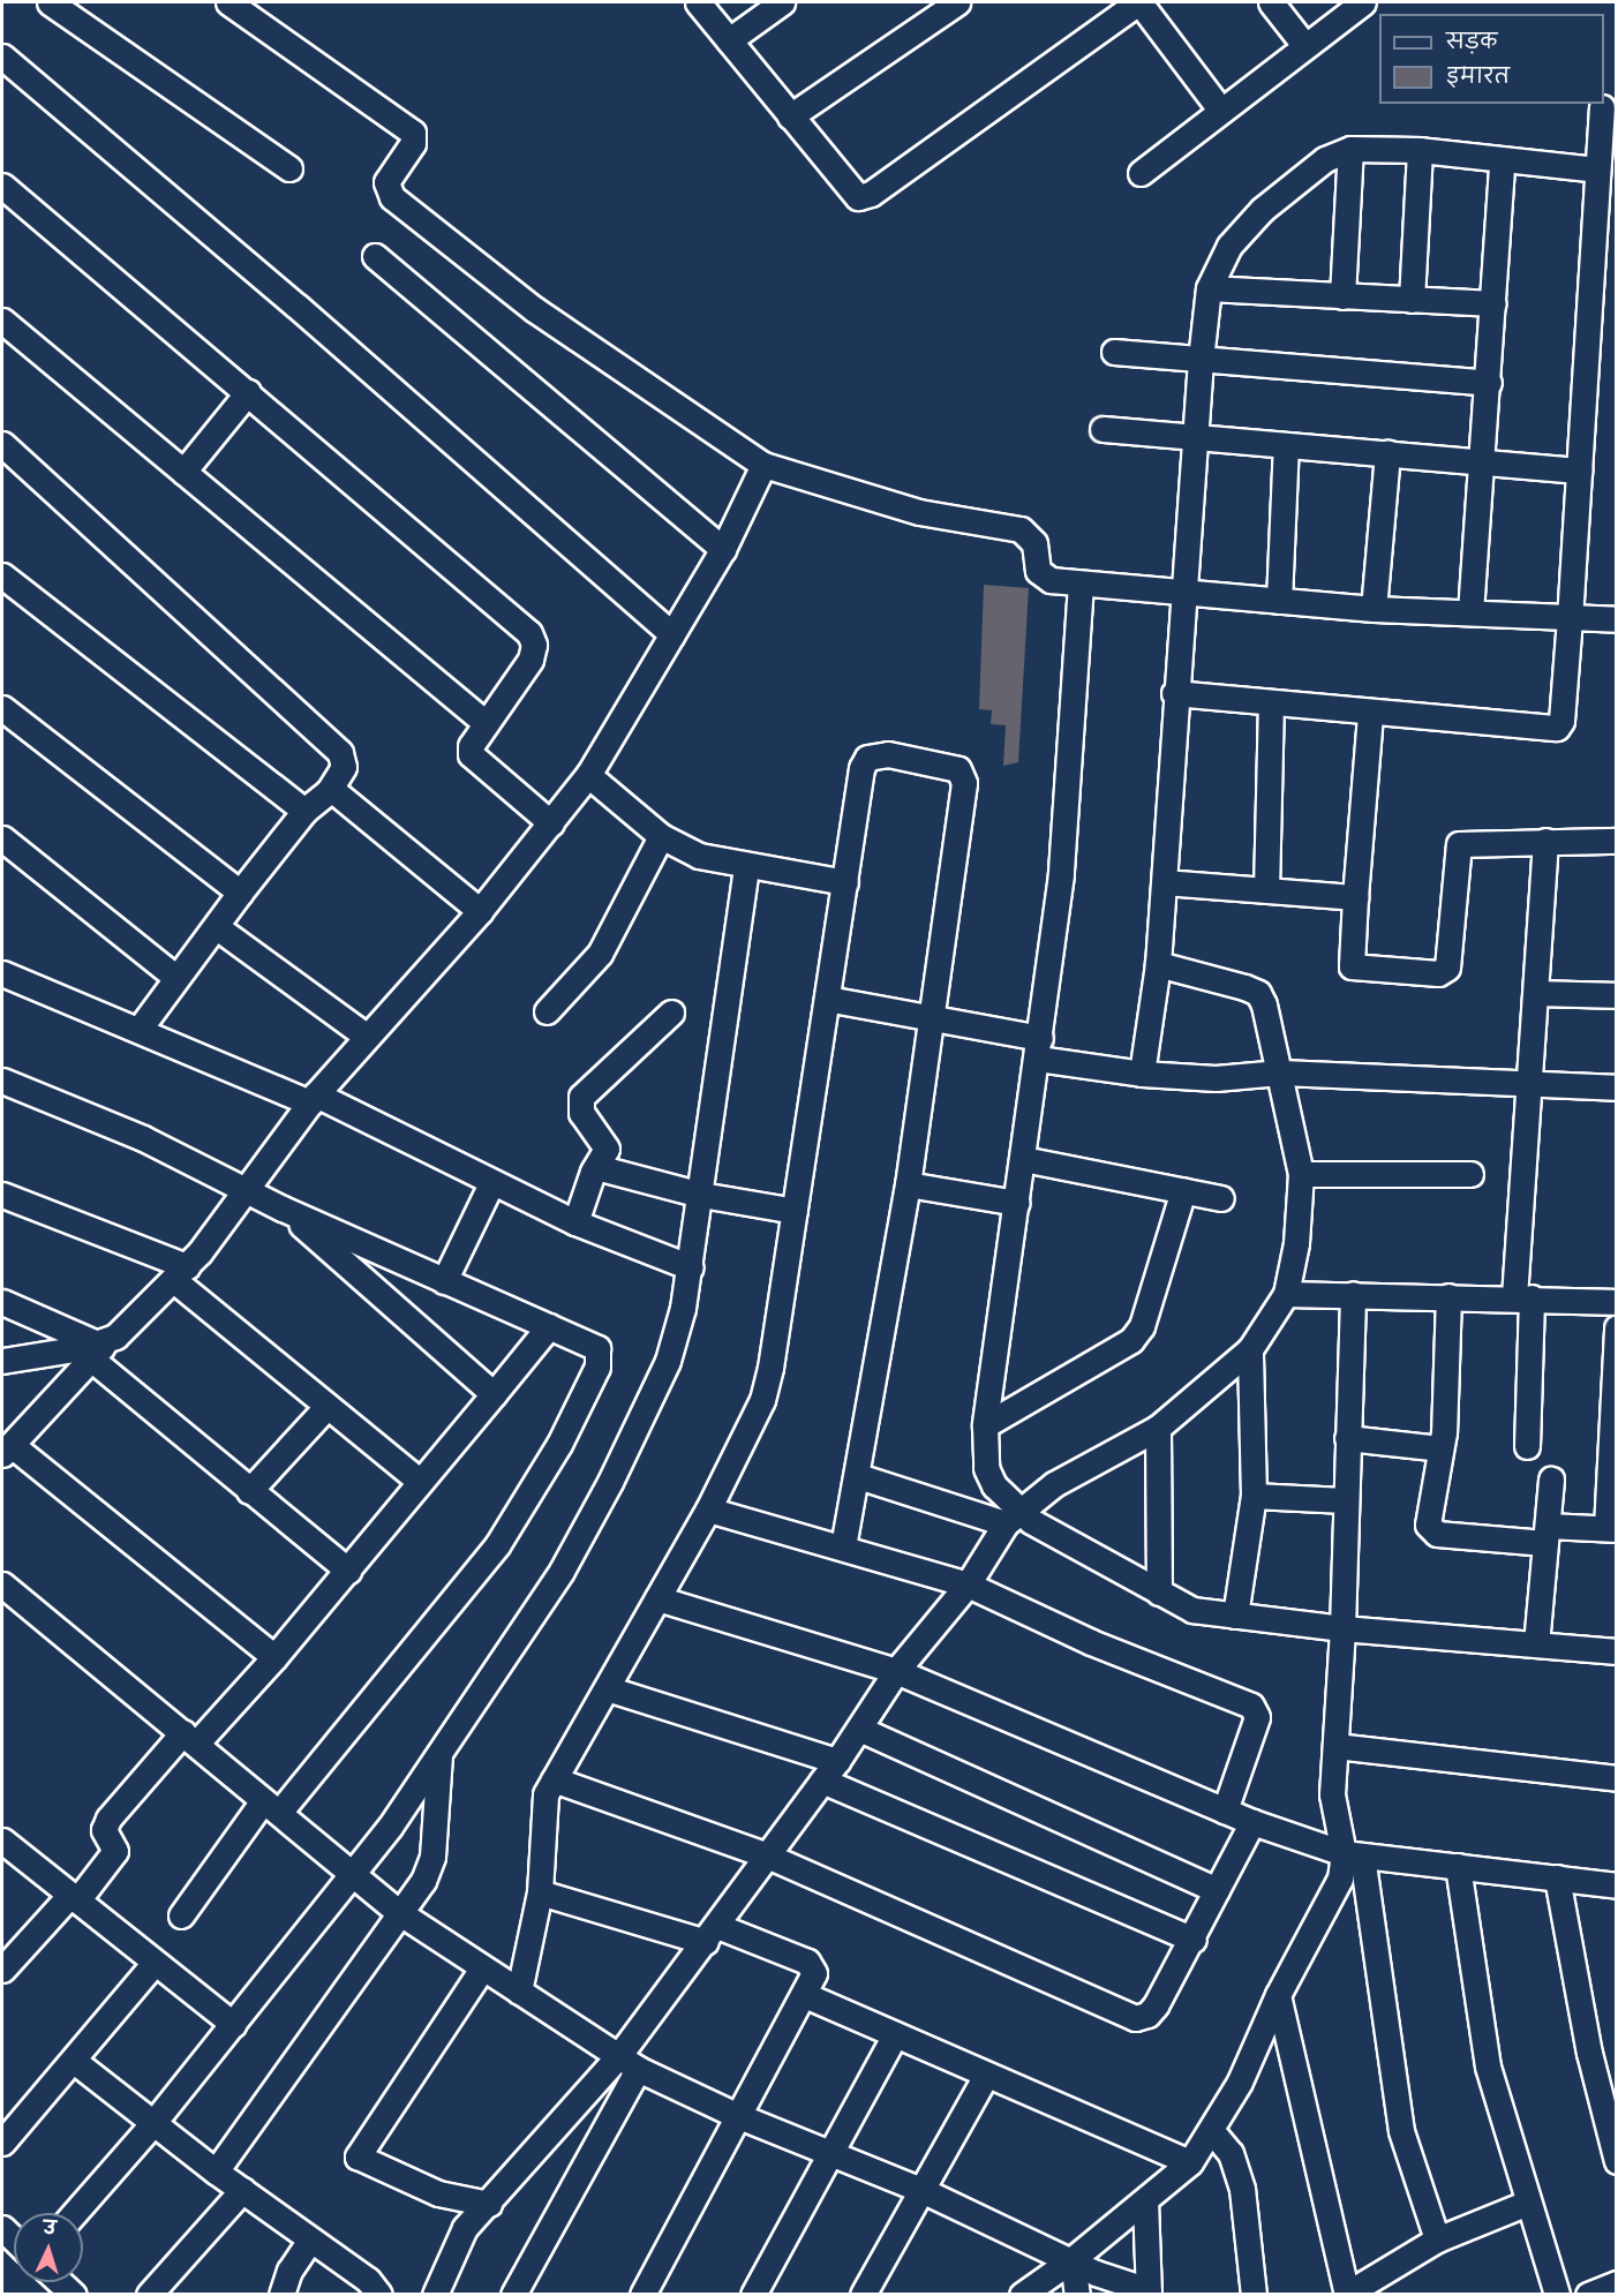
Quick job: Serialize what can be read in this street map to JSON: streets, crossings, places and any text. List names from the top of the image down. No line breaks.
{"legend":["सड़क","इमारत"],"north":"top"}
